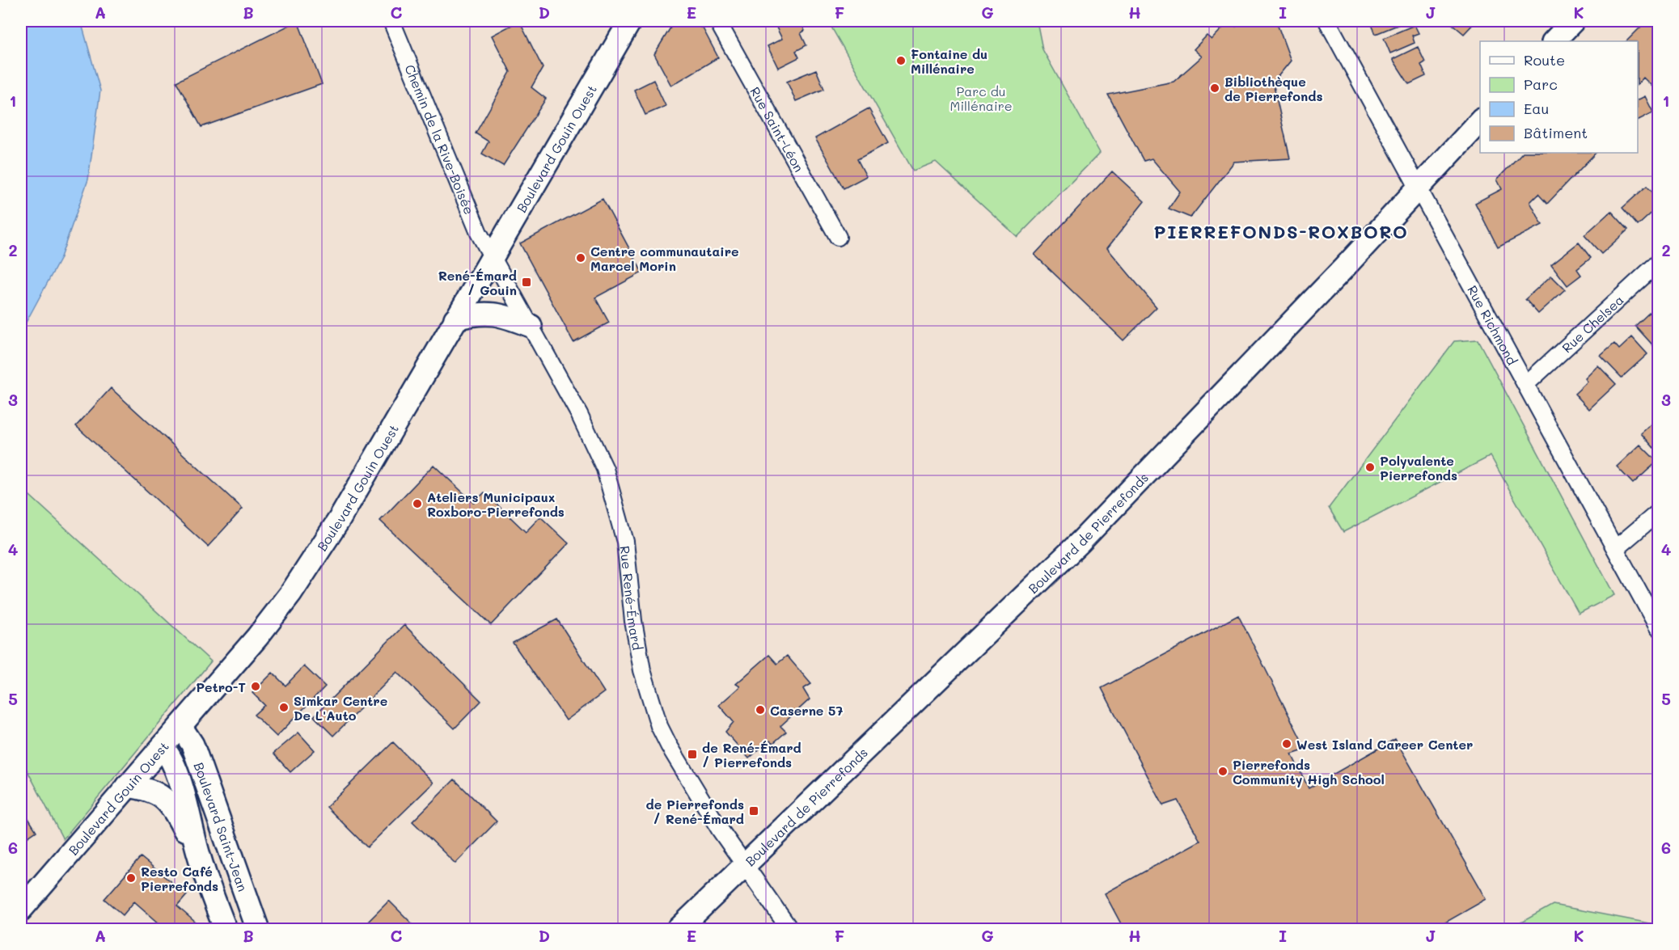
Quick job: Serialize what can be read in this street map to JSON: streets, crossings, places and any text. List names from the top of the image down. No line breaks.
{"streets":{"street":["Rue Saint-Léon","Chemin de la Rive-Boisée","Boulevard Gouin Ouest","Rue Chelsea","Rue Richmond","Boulevard de Pierrefonds","Rue René-Émard","Boulevard Saint-Jean"]},"crossings":[["Chemin de la Rive-Boisée","Boulevard Gouin Ouest"],["Chemin de la Rive-Boisée","Rue René-Émard"],["Boulevard Gouin Ouest","Rue René-Émard"],["Boulevard Gouin Ouest","Boulevard Saint-Jean"],["Rue Chelsea","Rue Richmond"],["Rue Richmond","Boulevard de Pierrefonds"],["Boulevard de Pierrefonds","Rue René-Émard"]],"districts":["PIERREFONDS-ROXBORO"],"parks":["Parc du Millénaire"],"places":{"other":["Fontaine du Millénaire","Bibliothèque de Pierrefonds","Centre communautaire Marcel Morin","Polyvalente Pierrefonds","Ateliers Municipaux Roxboro-Pierrefonds","Petro-T","Simkar Centre De L'Auto","Caserne 57","West Island Career Center","Pierrefonds Community High School","Resto Café Pierrefonds"],"transit":["René-Émard / Gouin","de René-Émard / Pierrefonds","de Pierrefonds / René-Émard"]},"legend":["Route","Parc","Eau","Bâtiment"],"grid":{"columns":["A","B","C","D","E","F","G","H","I","J","K"],"rows":["1","2","3","4","5","6"]}}
